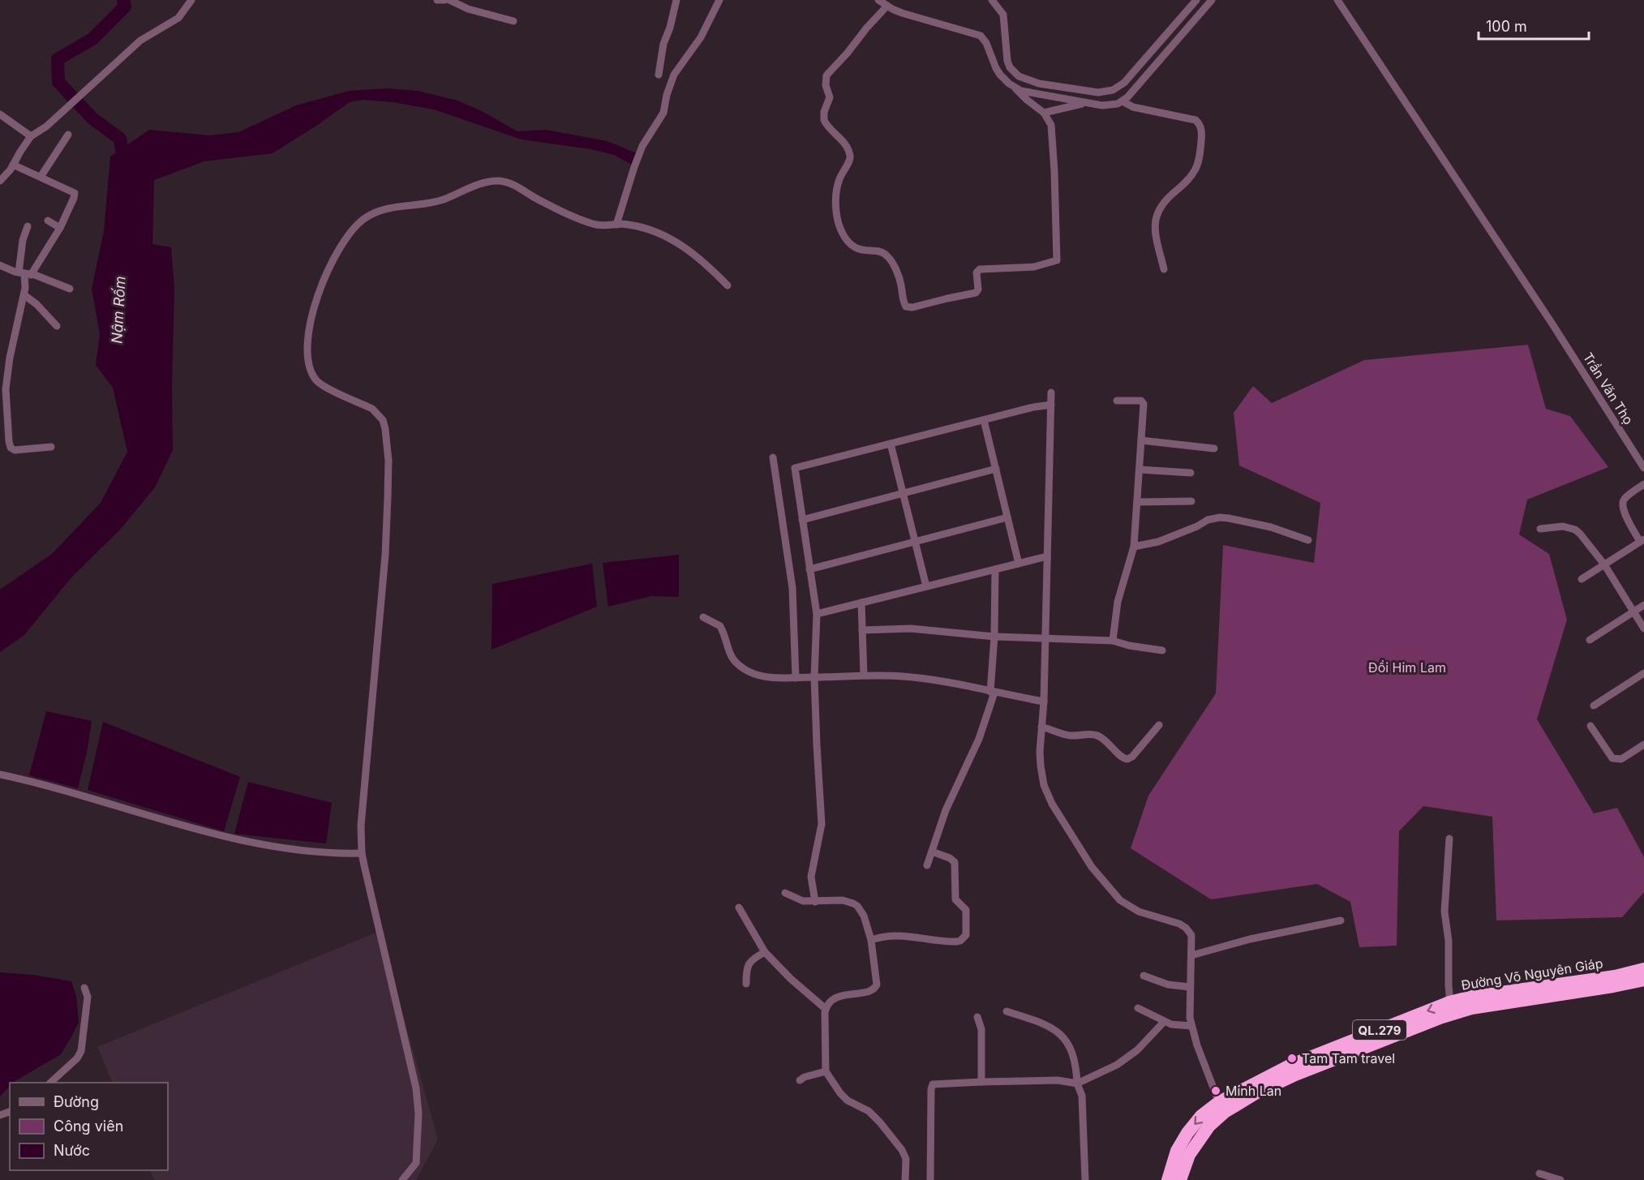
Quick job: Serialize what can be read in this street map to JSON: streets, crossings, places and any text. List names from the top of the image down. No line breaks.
{"streets":{"highway":["Đường Võ Nguyên Giáp","QL.279"],"street":["Trần Văn Thọ"]},"water":["Nậm Rốm"],"parks":["Đồi Him Lam"],"places":["Tam Tam travel","Minh Lan"],"legend":["Đường","Công viên","Nước"],"scale_bar":"100 m"}
